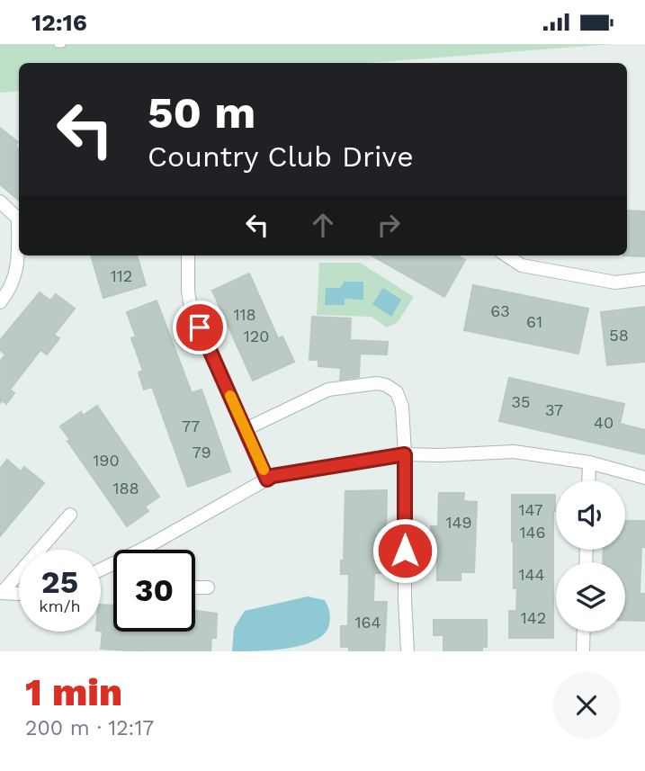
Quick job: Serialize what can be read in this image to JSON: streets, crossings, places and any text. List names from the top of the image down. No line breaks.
{"house_numbers":["112","63","118","61","58","120","35","37","40","77","79","190","188","147","149","146","144","142","164"],"page":{"status":"12:16","turn":["50 m","Country Club Drive"],"speed":"25 km/h","limit":"30","heading":["1 min","200 m · 12:17"]}}
